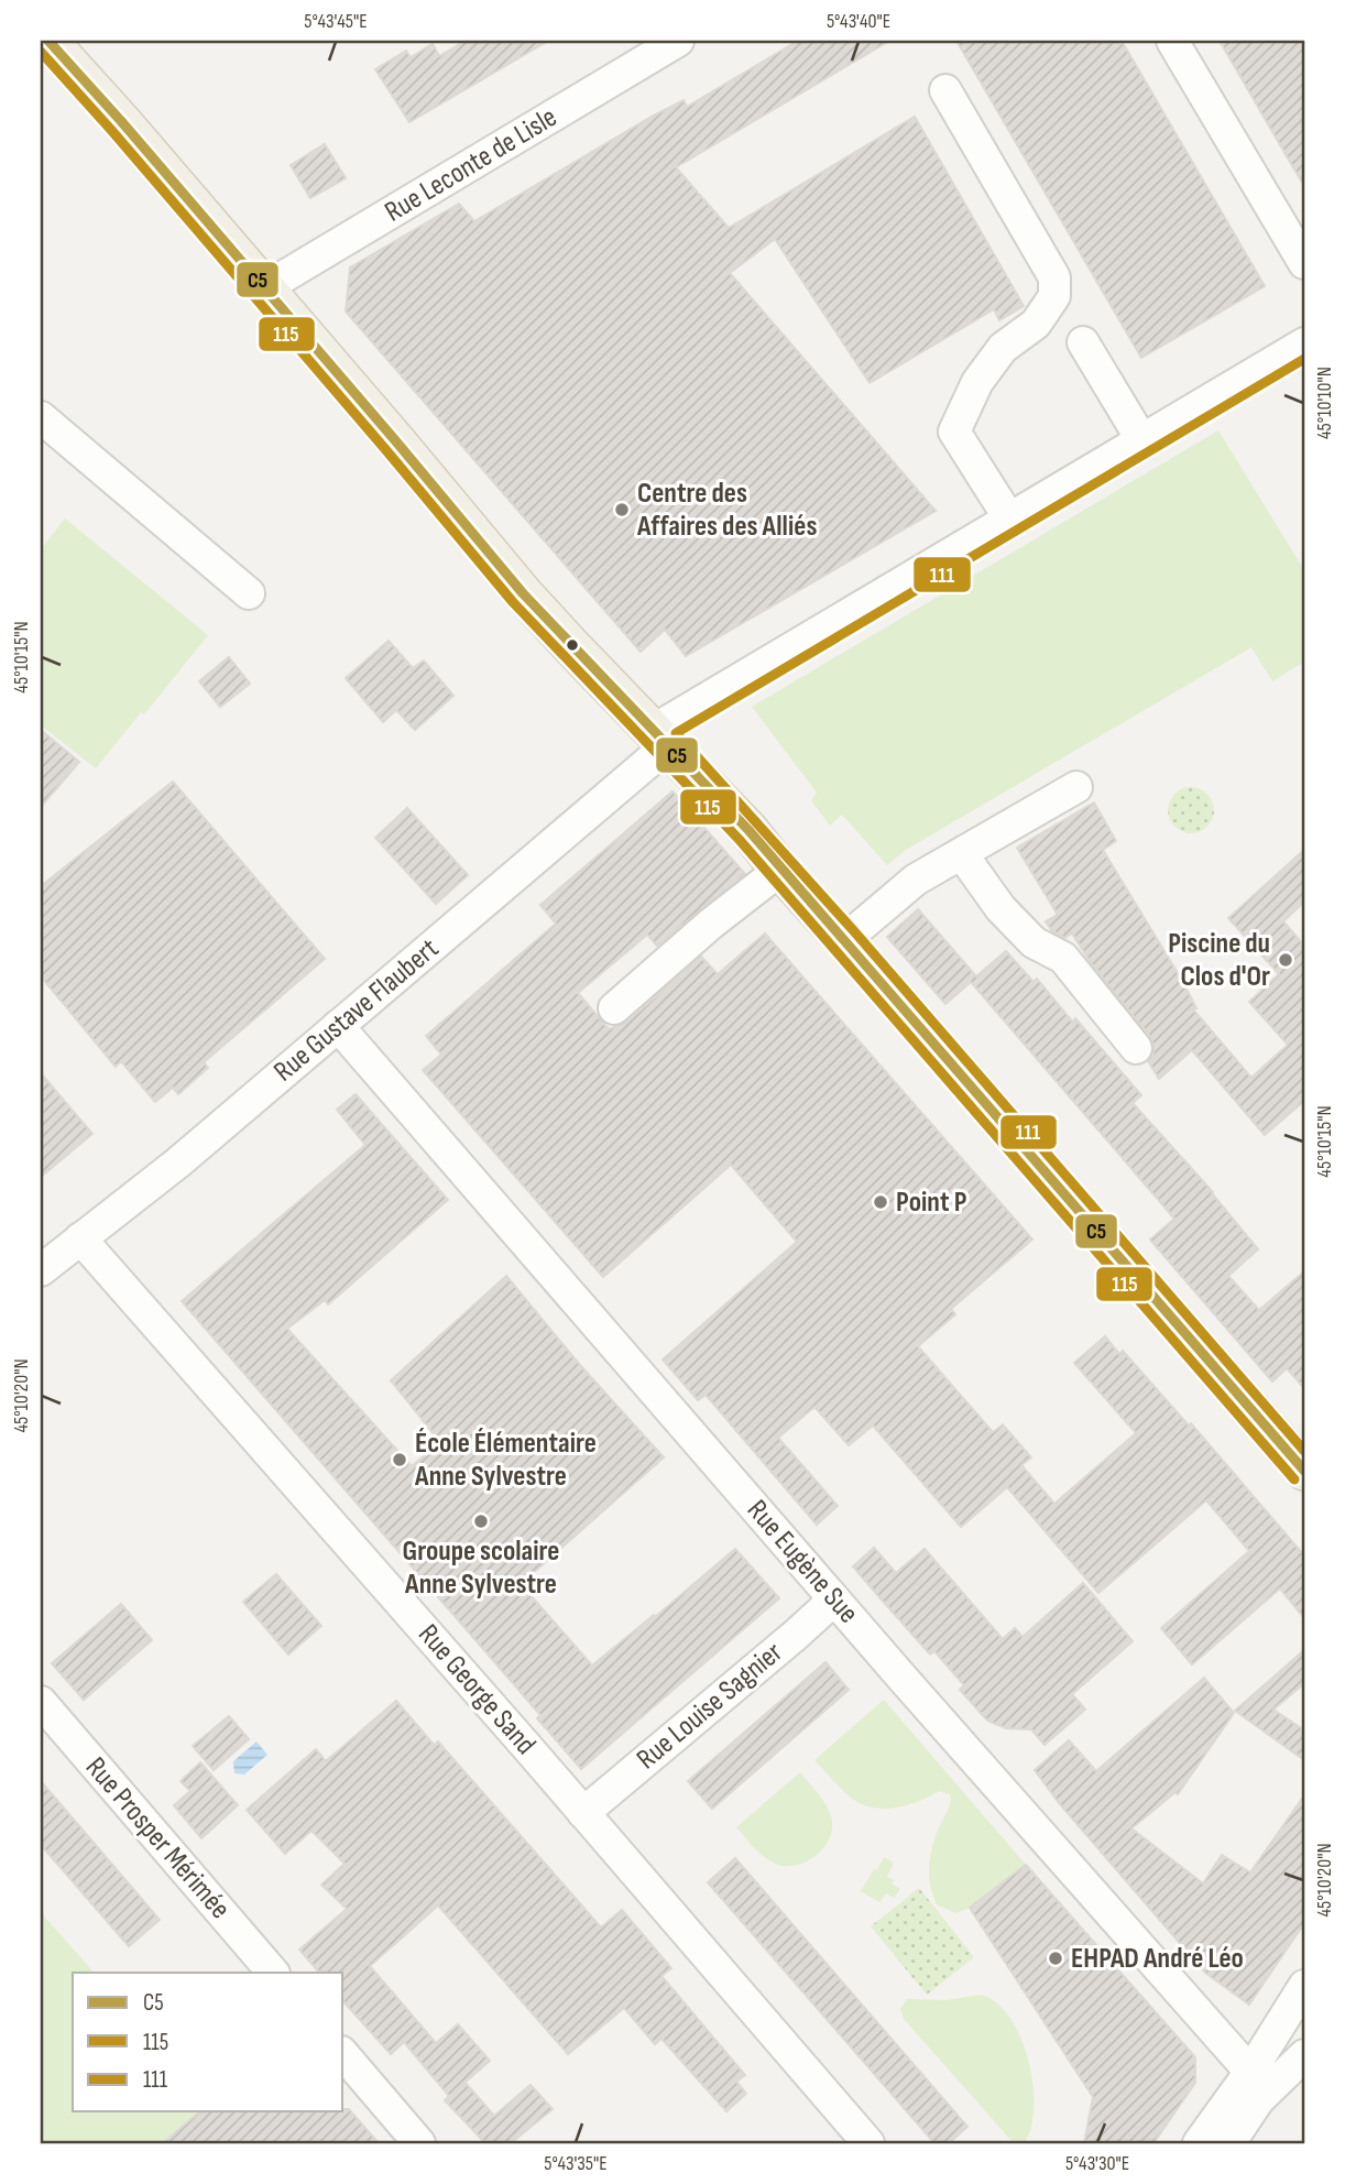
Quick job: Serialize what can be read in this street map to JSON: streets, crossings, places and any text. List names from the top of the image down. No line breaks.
{"streets":{"street":["Rue Leconte de Lisle","Rue Gustave Flaubert","Rue Eugène Sue","Rue George Sand","Rue Louise Sagnier","Rue Prosper Mérimée"]},"crossings":[["Rue Gustave Flaubert","Rue Eugène Sue"],["Rue Gustave Flaubert","Rue George Sand"],["Rue Eugène Sue","Rue Louise Sagnier"],["Rue George Sand","Rue Louise Sagnier"]],"places":["Centre des Affaires des Alliés","Piscine du Clos d'Or","Point P","École Élémentaire Anne Sylvestre","Groupe scolaire Anne Sylvestre","EHPAD André Léo"],"lines":["transit line C5","transit line 115","transit line 111"],"legend":["C5","115","111"],"coordinates":["5°43'45\"E","5°43'40\"E","45°10'10\"N","45°10'15\"N","45°10'20\"N","5°43'35\"E","5°43'30\"E"]}
